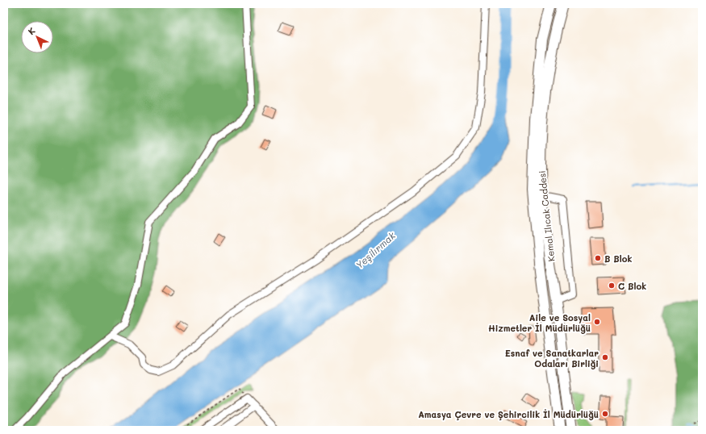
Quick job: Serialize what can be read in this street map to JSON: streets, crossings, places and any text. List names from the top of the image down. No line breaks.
{"streets":{"highway":["Kemal Ilıcak Caddesi"]},"water":["Yeşilırmak"],"places":["B Blok","C Blok","Aile ve Sosyal Hizmetler İl Müdürlüğü","Esnaf ve Sanatkarlar Odaları Birliği","Amasya Çevre ve Şehircilik İl Müdürlüğü"],"north":"top left"}
